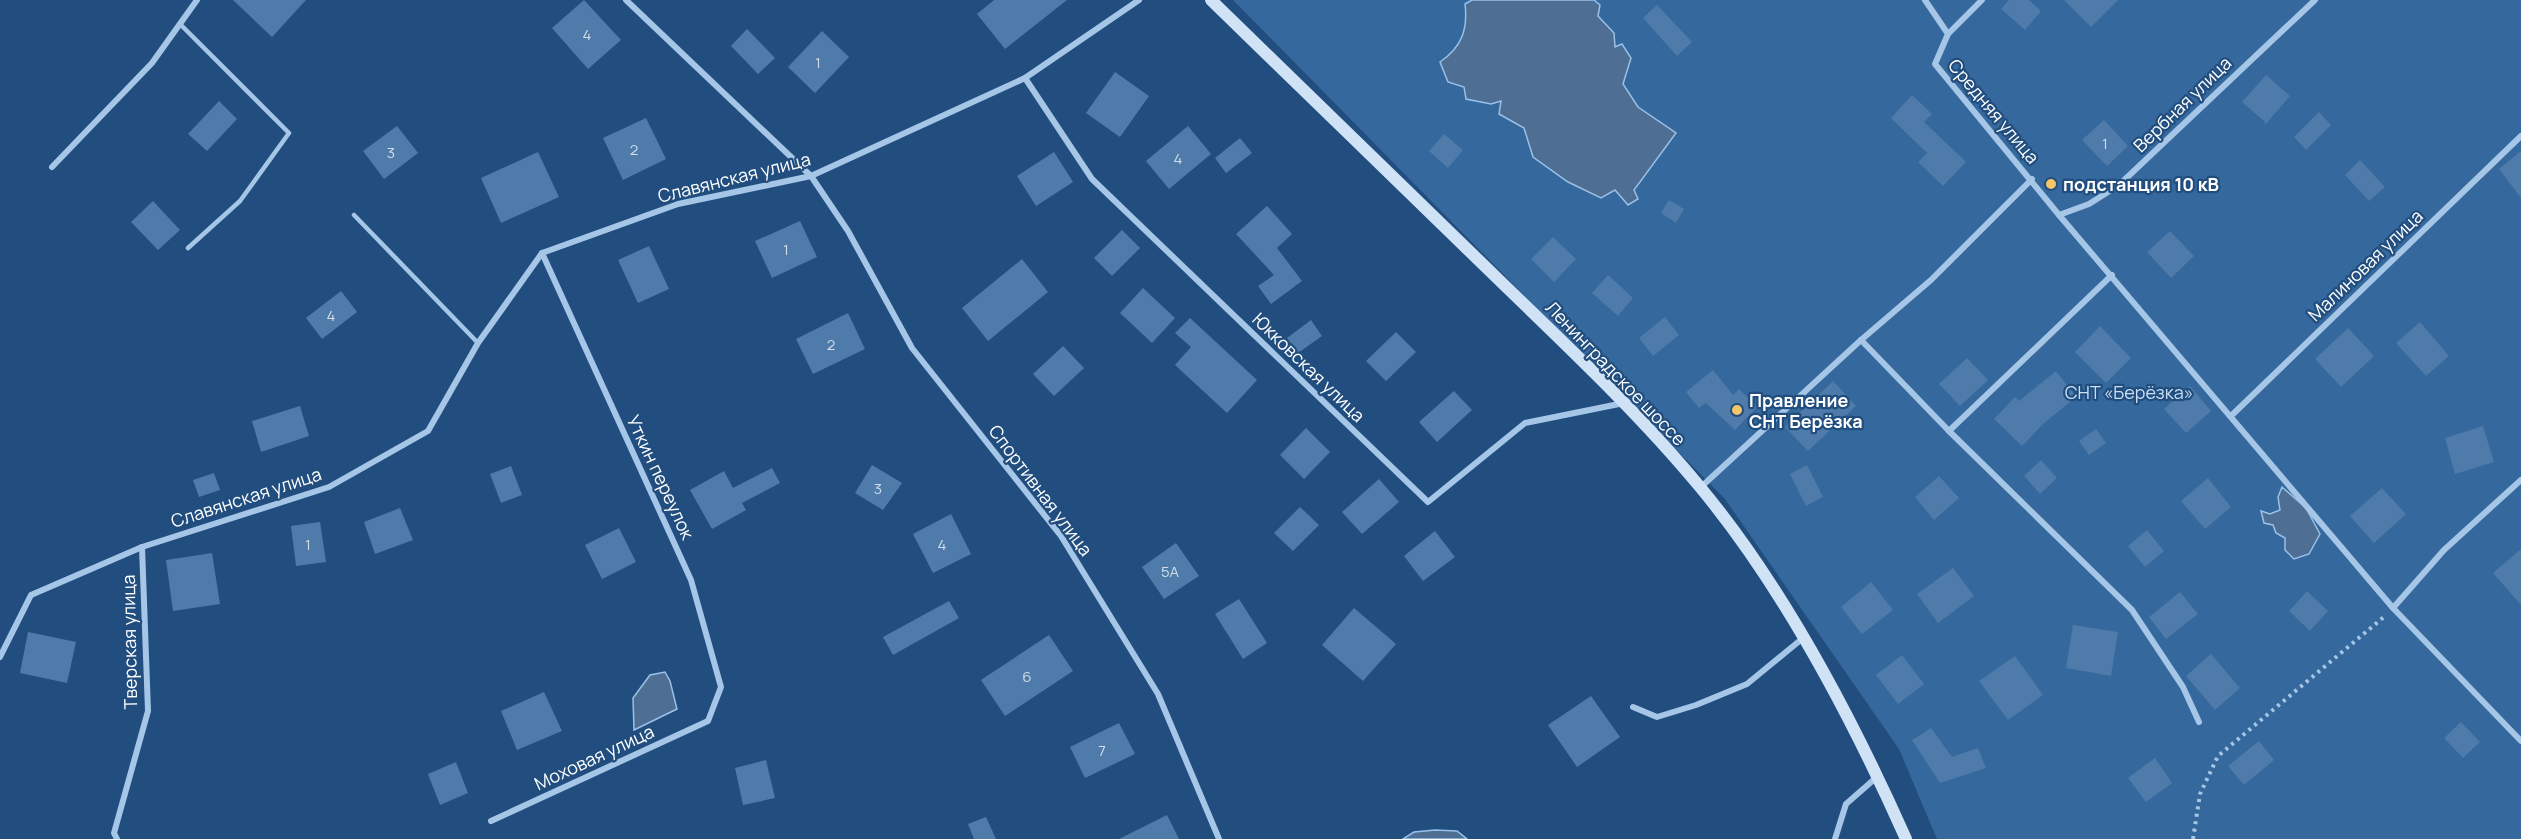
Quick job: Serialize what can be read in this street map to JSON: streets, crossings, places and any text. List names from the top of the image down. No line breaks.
{"streets":{"main road":["Ленинградское шоссе"],"street":["Вербная улица","Средняя улица","Славянская улица","Малиновая улица","Юкковская улица","Уткин переулок","Спортивная улица","Тверская улица","Моховая улица"]},"crossings":[["Славянская улица","Юкковская улица"],["Славянская улица","Уткин переулок"],["Славянская улица","Спортивная улица"],["Славянская улица","Тверская улица"],["Юкковская улица","Ленинградское шоссе"],["Уткин переулок","Моховая улица"]],"parks":["СНТ «Берёзка»"],"places":["подстанция 10 кВ","Правление СНТ Берёзка"],"house_numbers":["4","1","1","2","3","4","1","4","2","3","1","4","5А","6","7"]}
